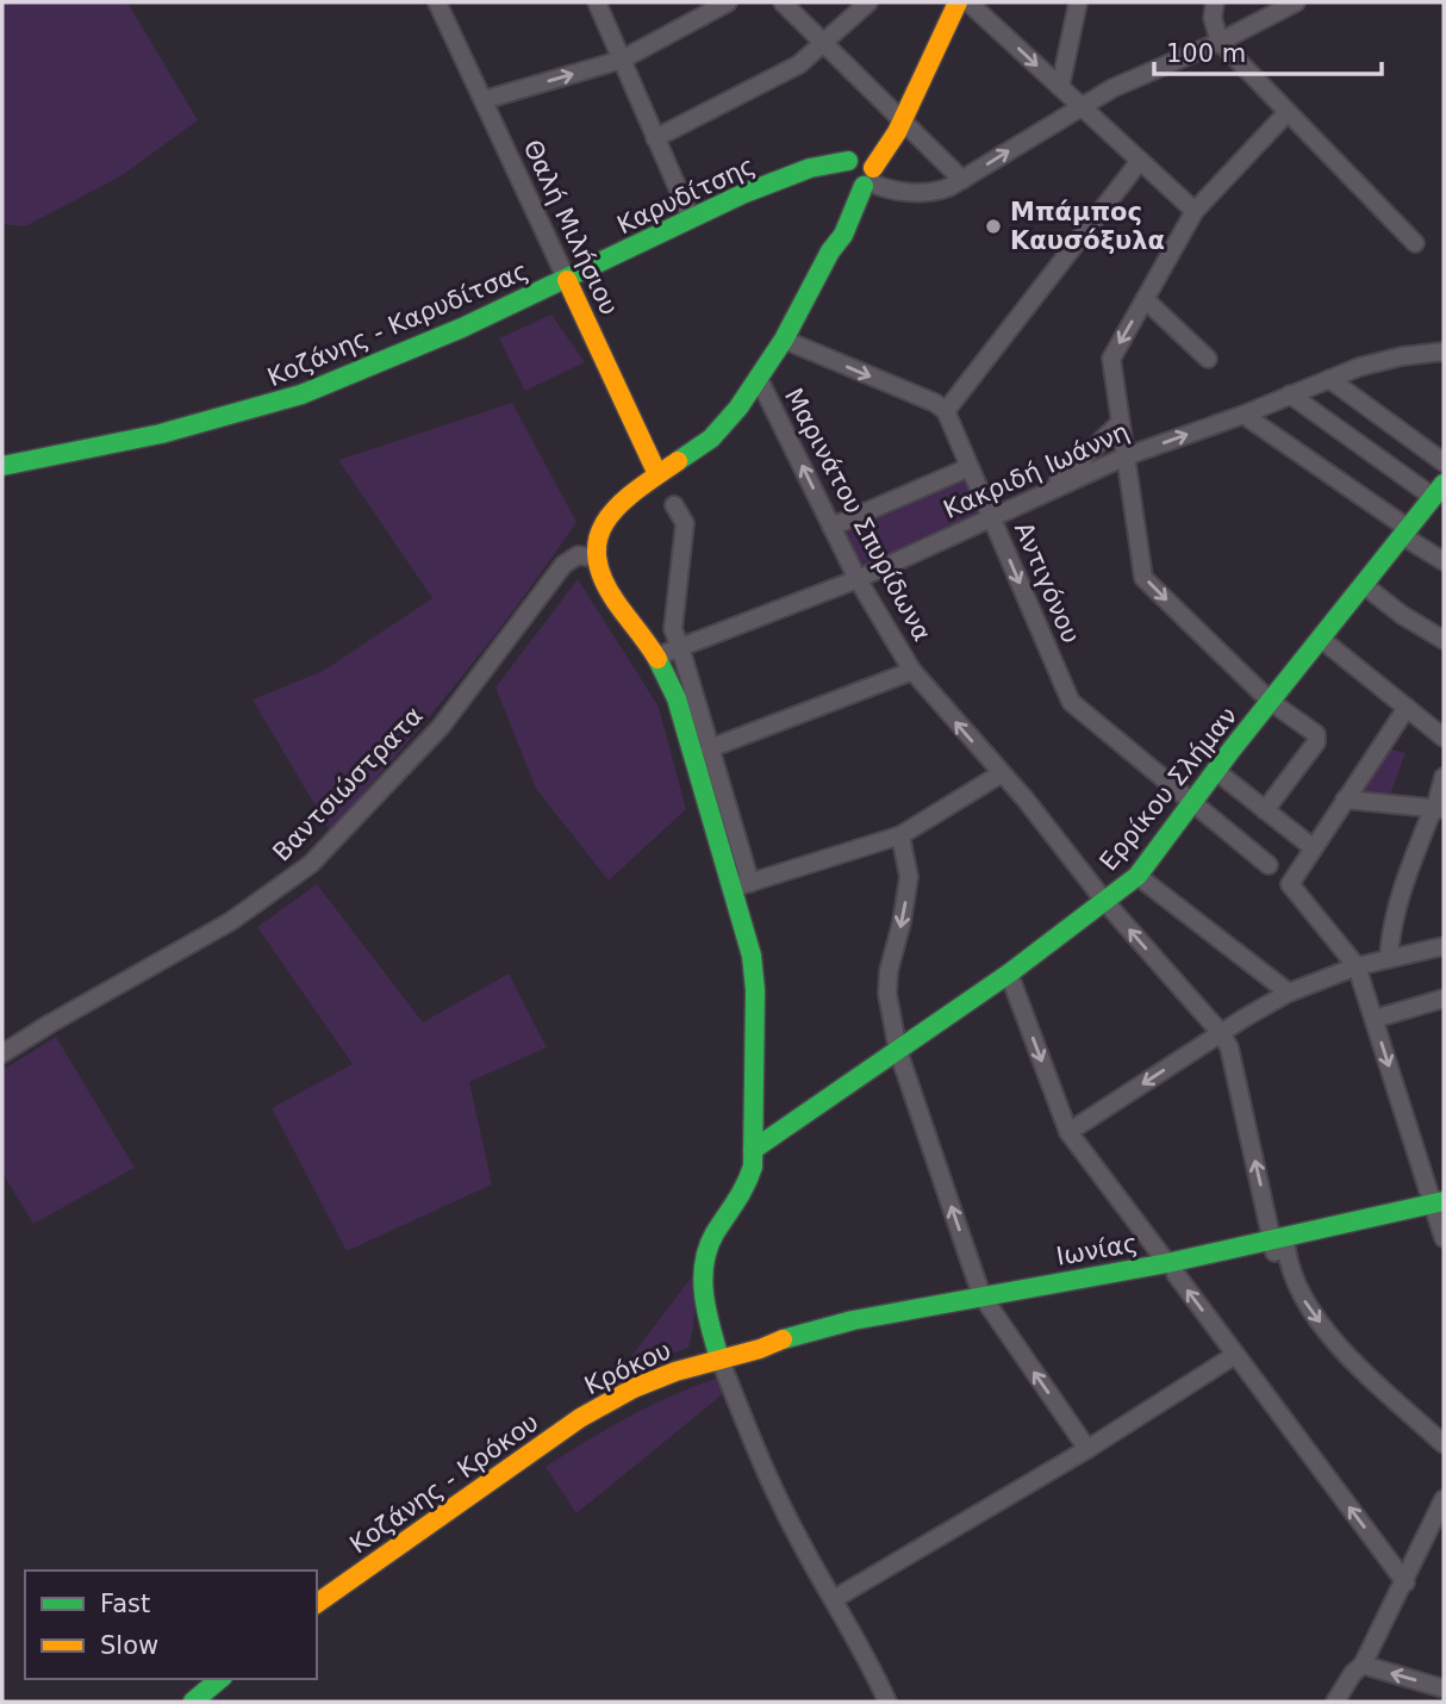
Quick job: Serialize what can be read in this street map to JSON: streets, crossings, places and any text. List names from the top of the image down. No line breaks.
{"streets":{"street":["Καρυδίτσης","Θαλή Μιλήσιου","Κοζάνης - Καρυδίτσας","Κακριδή Ιωάννη","Μαρινάτου Σπυρίδωνα","Αντιγόνου","Βαντσιώστρατα","Ερρίκου Σλήμαν","Ιωνίας","Κρόκου","Κοζάνης - Κρόκου"]},"crossings":[["Καρυδίτσης","Θαλή Μιλήσιου"],["Καρυδίτσης","Κοζάνης - Καρυδίτσας"],["Θαλή Μιλήσιου","Κοζάνης - Καρυδίτσας"],["Κακριδή Ιωάννη","Μαρινάτου Σπυρίδωνα"],["Κακριδή Ιωάννη","Αντιγόνου"],["Μαρινάτου Σπυρίδωνα","Ερρίκου Σλήμαν"],["Μαρινάτου Σπυρίδωνα","Ιωνίας"],["Αντιγόνου","Ερρίκου Σλήμαν"],["Ιωνίας","Κρόκου"],["Κρόκου","Κοζάνης - Κρόκου"]],"places":["Μπάμπος Καυσόξυλα"],"legend":["Fast","Slow"],"scale_bar":"100 m"}
